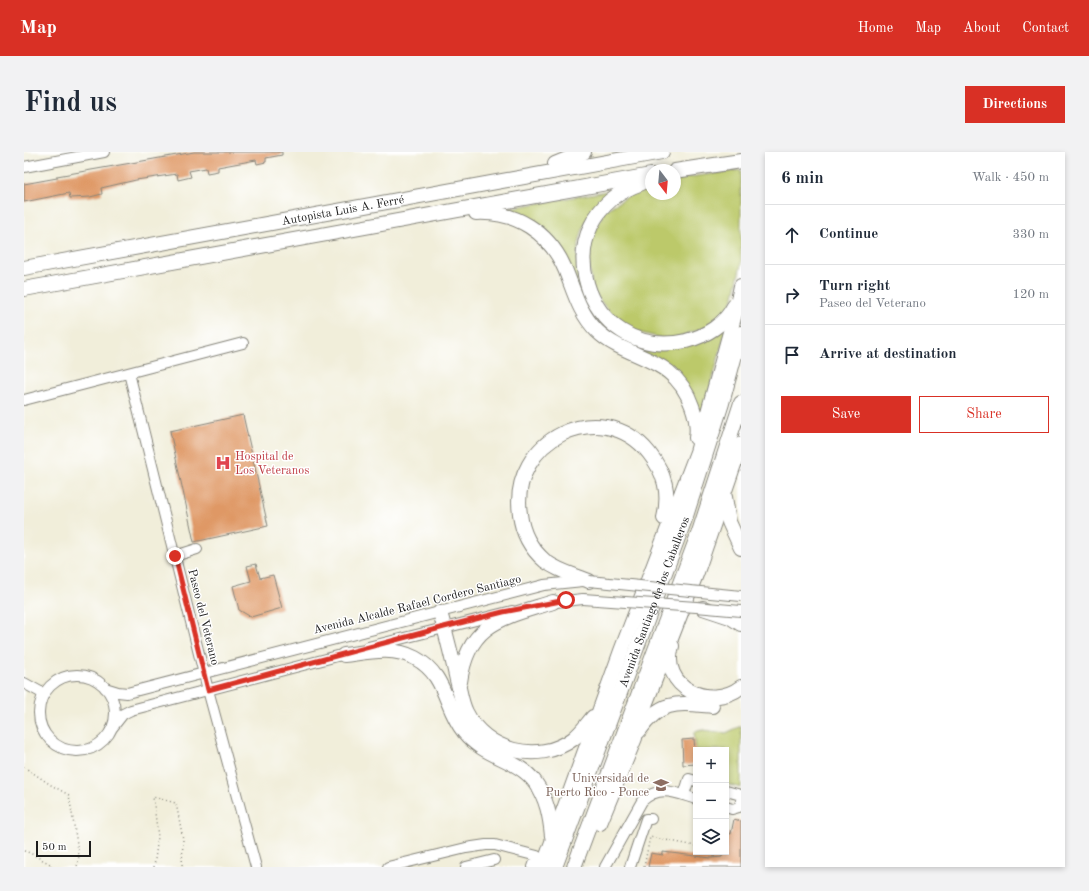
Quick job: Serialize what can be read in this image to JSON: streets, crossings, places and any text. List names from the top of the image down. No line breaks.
{"streets":{"highway":["Autopista Luis A. Ferré","Avenida Santiago de los Caballeros"],"street":["Avenida Alcalde Rafael Cordero Santiago","Paseo del Veterano"]},"crossings":[["Avenida Alcalde Rafael Cordero Santiago","Paseo del Veterano"]],"places":{"hospital":["Hospital de Los Veteranos"],"school or university":["Universidad de Puerto Rico - Ponce"]},"scale_bar":"50 m","north":"bottom","page":{"header":"Map","nav":["Home","Map","About","Contact"],"buttons":["Directions",["Save","Share"]],"title":"Find us","heading":["6 min","Walk · 450 m"],"list":[["Continue","330 m"],["Turn right","Paseo del Veterano","120 m"],"Arrive at destination"],"map_buttons":["+","−"],"scale":"50 m"}}
